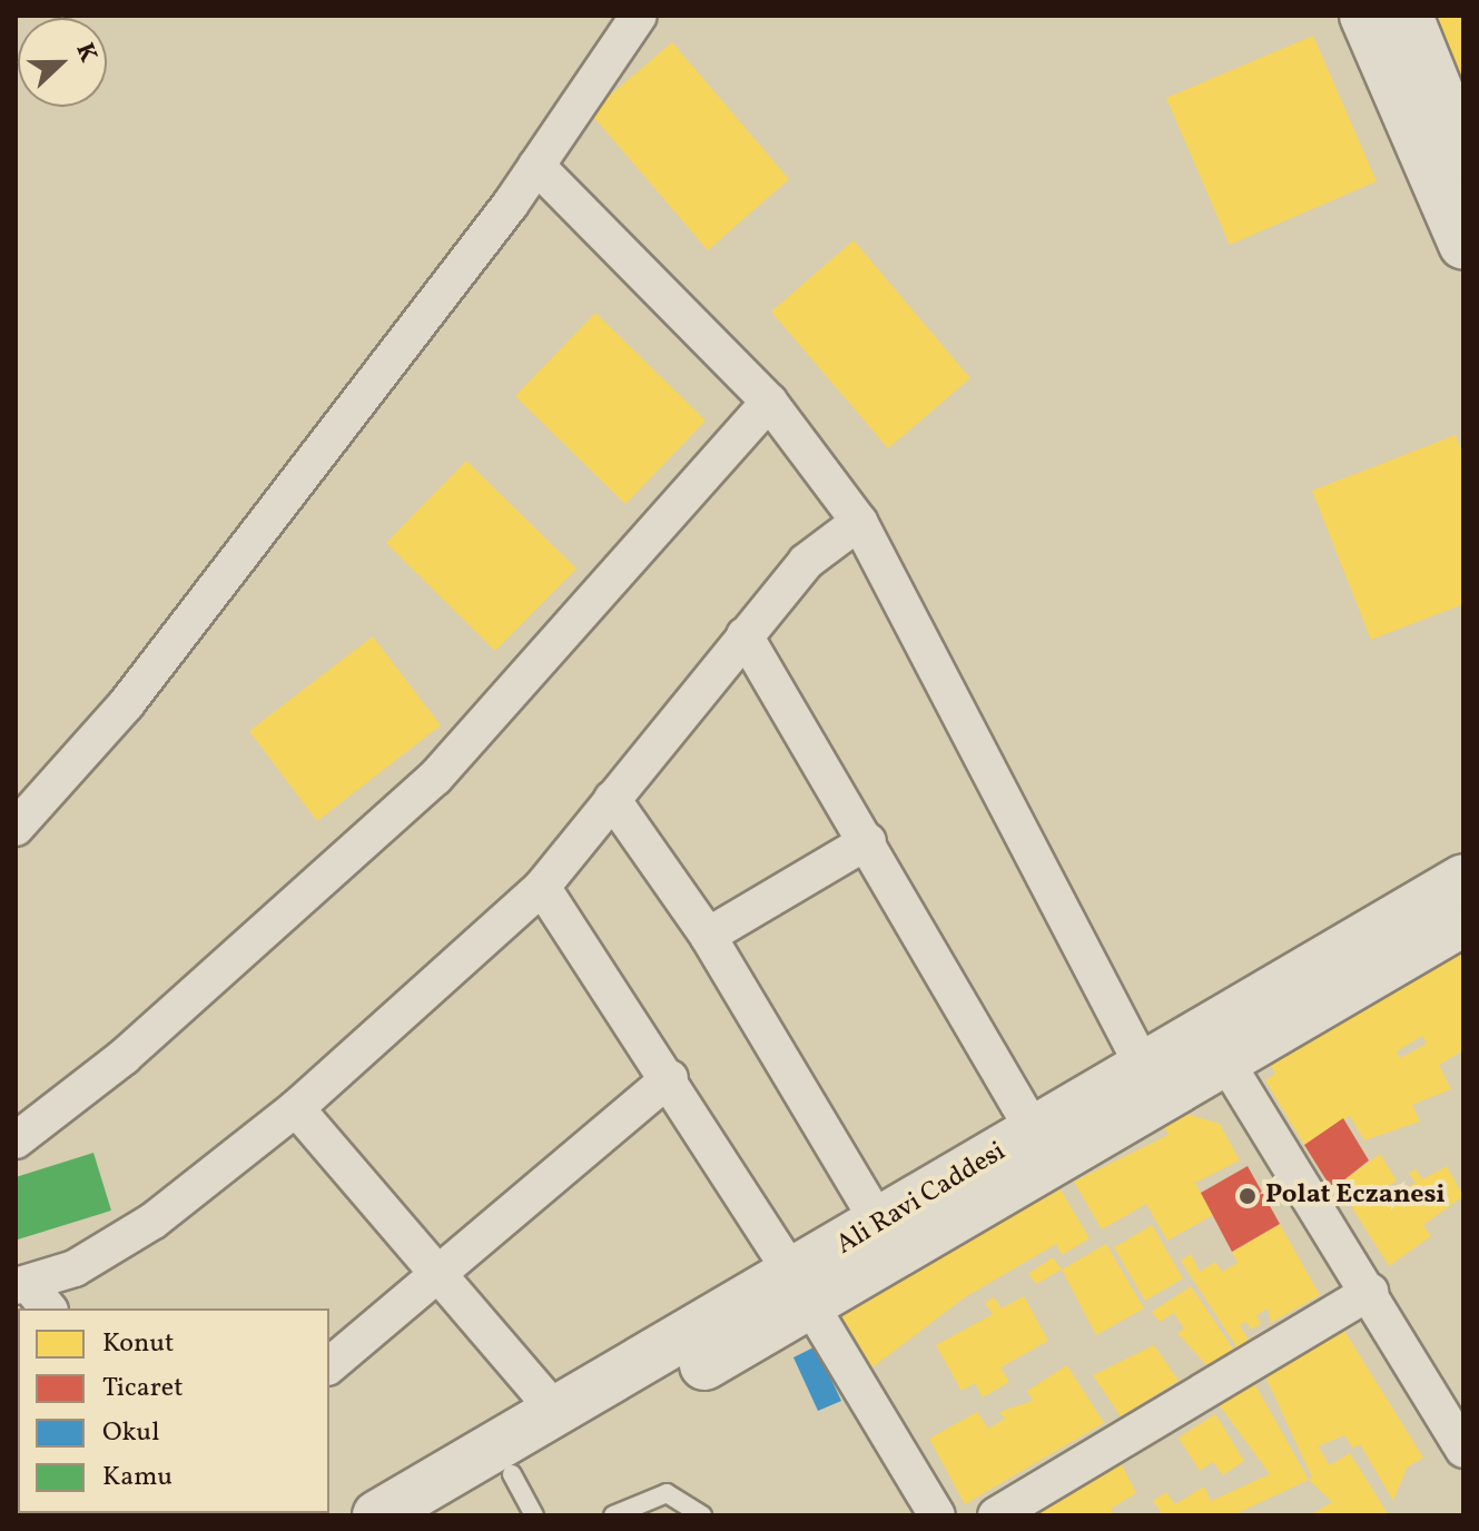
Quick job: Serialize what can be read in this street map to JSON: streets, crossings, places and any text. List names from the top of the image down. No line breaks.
{"streets":{"main road":["Ali Ravi Caddesi"]},"places":["Polat Eczanesi"],"legend":["Konut","Ticaret","Okul","Kamu"],"north":"right"}
